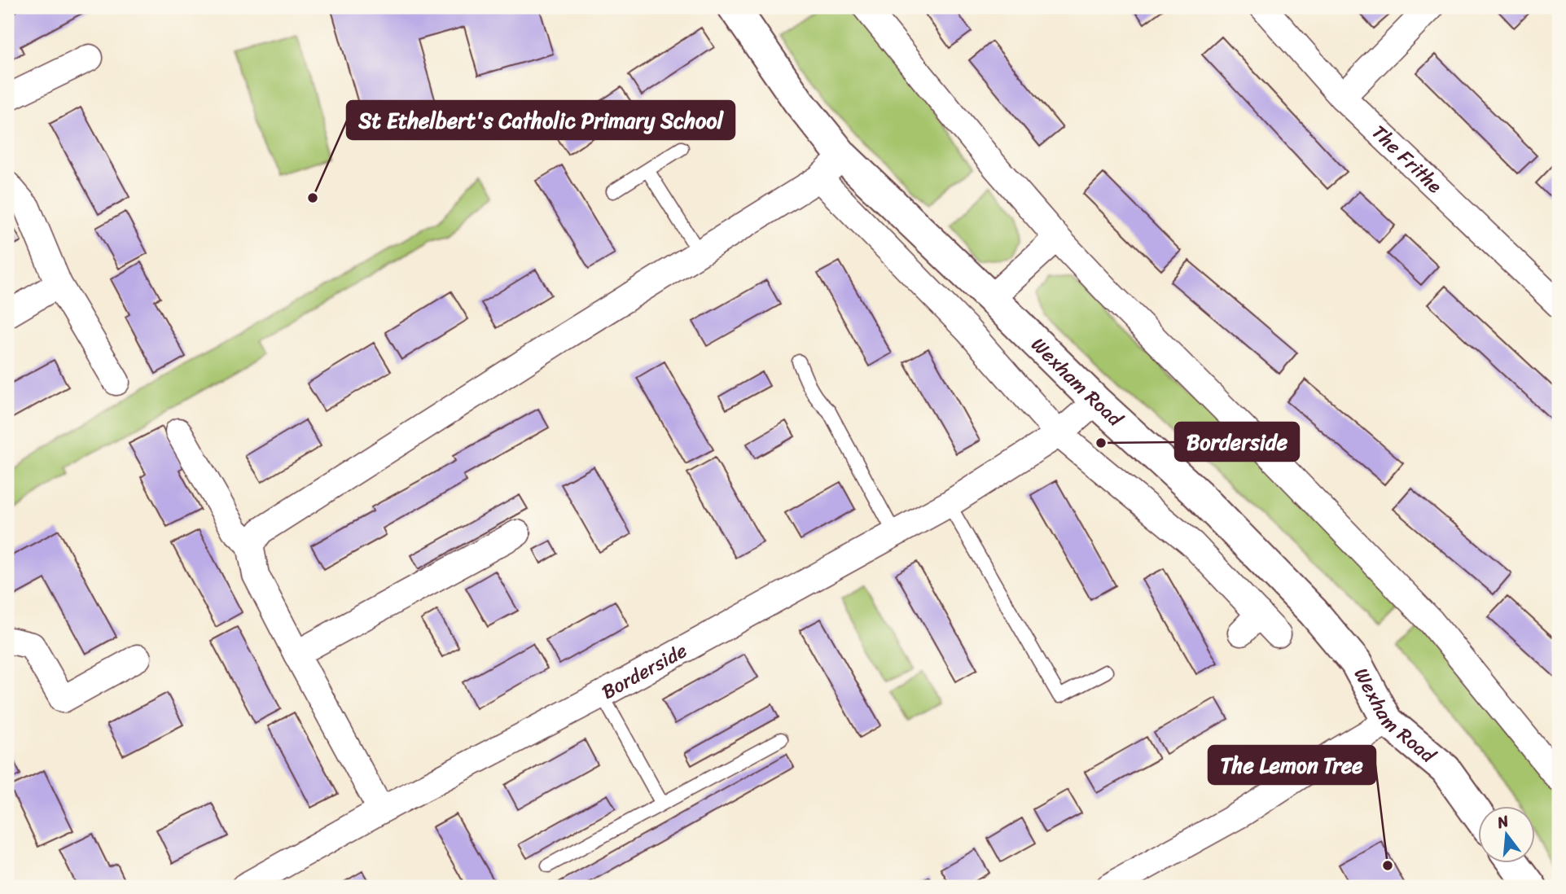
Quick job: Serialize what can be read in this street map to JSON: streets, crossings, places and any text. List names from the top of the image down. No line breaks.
{"streets":{"street":["The Frithe","Wexham Road","Borderside"]},"crossings":[["Wexham Road","Borderside"]],"places":["St Ethelbert's Catholic Primary School","Borderside","The Lemon Tree"],"north":"top"}
